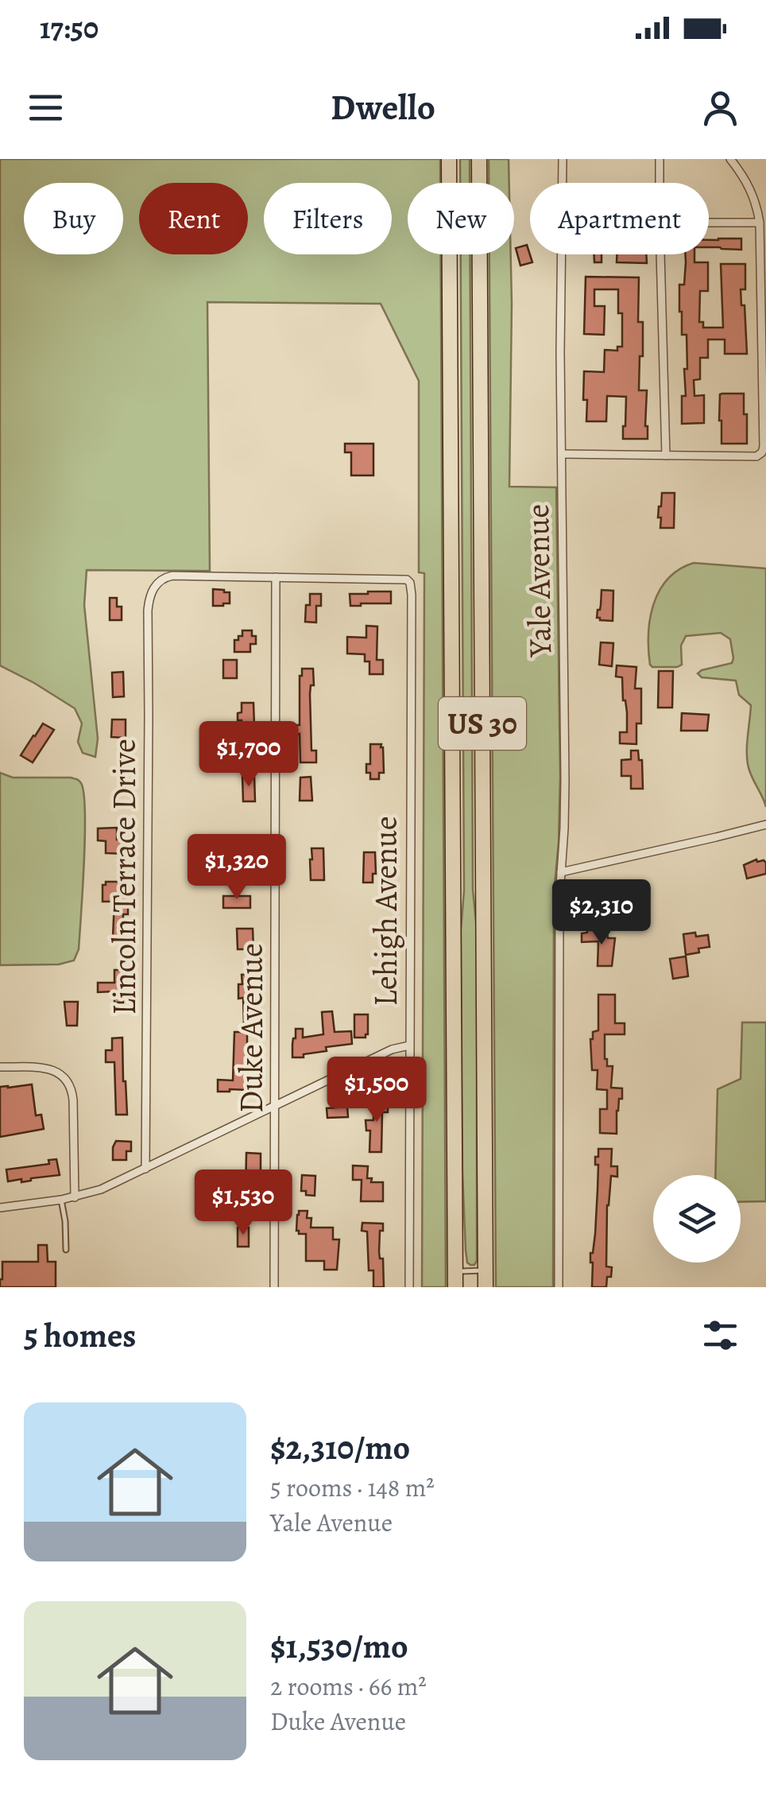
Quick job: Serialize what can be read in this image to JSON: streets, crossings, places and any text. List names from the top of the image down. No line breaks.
{"streets":{"highway":["US 30"],"street":["Yale Avenue","Lincoln Terrace Drive","Lehigh Avenue","Duke Avenue"]},"crossings":[["Lincoln Terrace Drive","Lehigh Avenue"],["Lincoln Terrace Drive","Duke Avenue"],["Lehigh Avenue","Duke Avenue"]],"page":{"status":"17:50","header":"Dwello","chip":["Buy","Rent","Filters","New","Apartment"],"price":["$1,700","$1,320","$2,310","$1,500","$1,530"],"heading":"5 homes","list":[{"name":"$2,310/mo","note":"5 rooms · 148 m² · Yale Avenue"},{"name":"$1,530/mo","note":"2 rooms · 66 m² · Duke Avenue"}]}}
